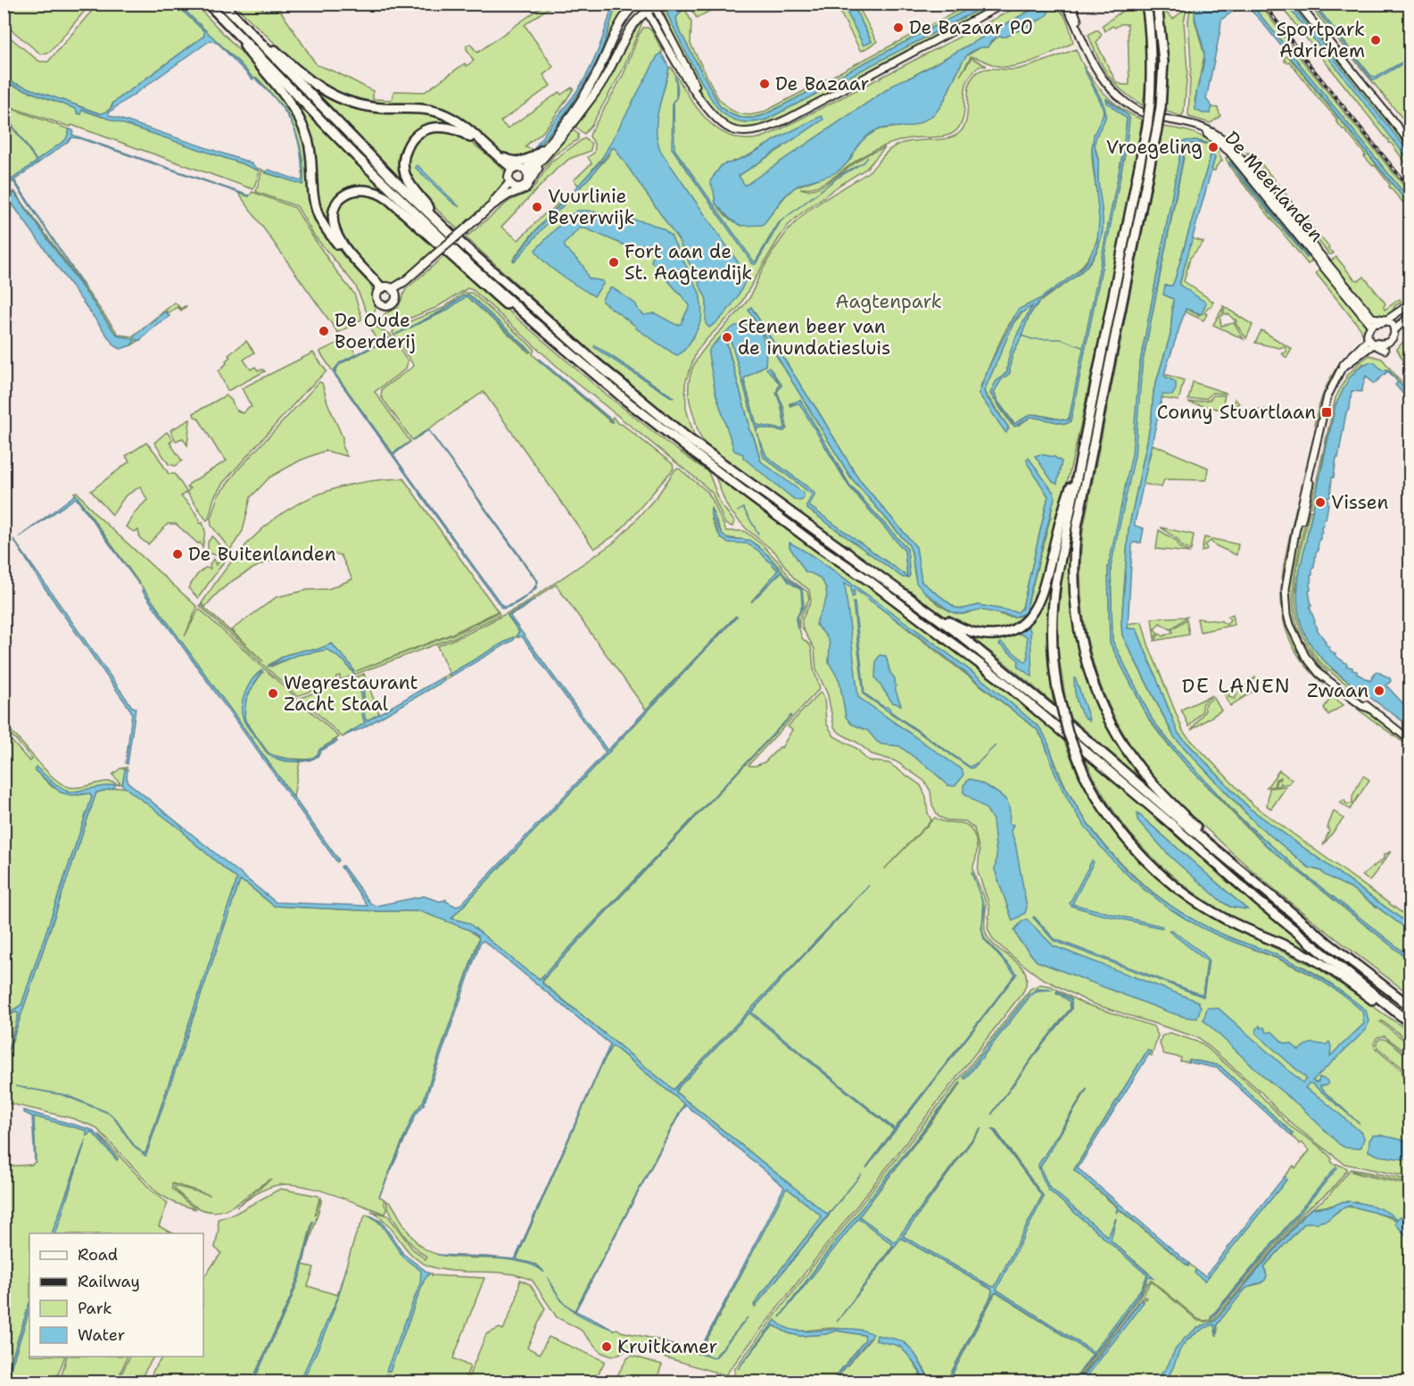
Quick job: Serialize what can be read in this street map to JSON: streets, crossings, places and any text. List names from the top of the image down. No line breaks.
{"streets":{"main road":["De Meerlanden"]},"districts":["DE LANEN"],"parks":["Aagtenpark"],"places":{"other":["De Bazaar P0","Sportpark Adrichem","De Bazaar","Vroegeling","Vuurlinie Beverwijk","Fort aan de St. Aagtendijk","De Oude Boerderij","Stenen beer van de inundatiesluis","Vissen","De Buitenlanden","Zwaan","Wegrestaurant Zacht Staal","Kruitkamer"],"transit":["Conny Stuartlaan"]},"legend":["Road","Railway","Park","Water"]}
